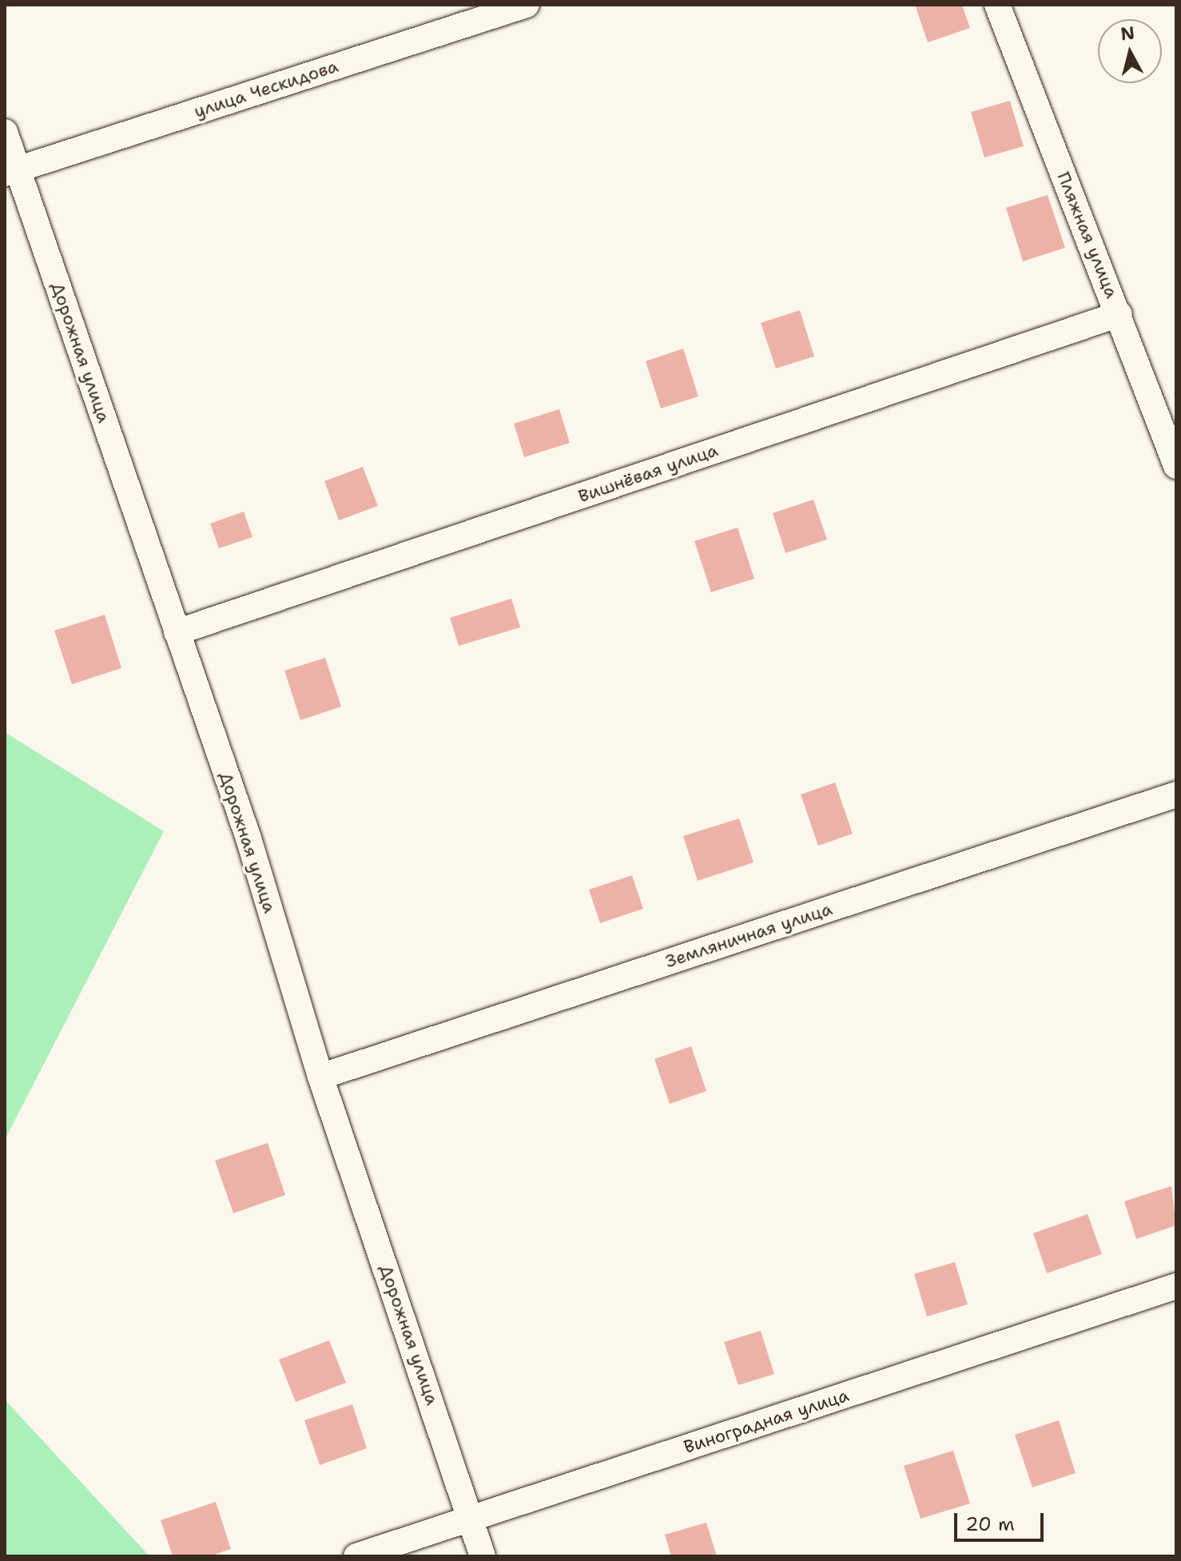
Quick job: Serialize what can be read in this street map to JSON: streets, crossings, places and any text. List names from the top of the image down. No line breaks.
{"streets":{"street":["улица Ческидова","Пляжная улица","Дорожная улица","Вишнёвая улица","Земляничная улица","Виноградная улица"]},"crossings":[["улица Ческидова","Дорожная улица"],["Пляжная улица","Вишнёвая улица"],["Дорожная улица","Вишнёвая улица"],["Дорожная улица","Земляничная улица"],["Дорожная улица","Виноградная улица"]],"scale_bar":"20 m","north":"top"}
